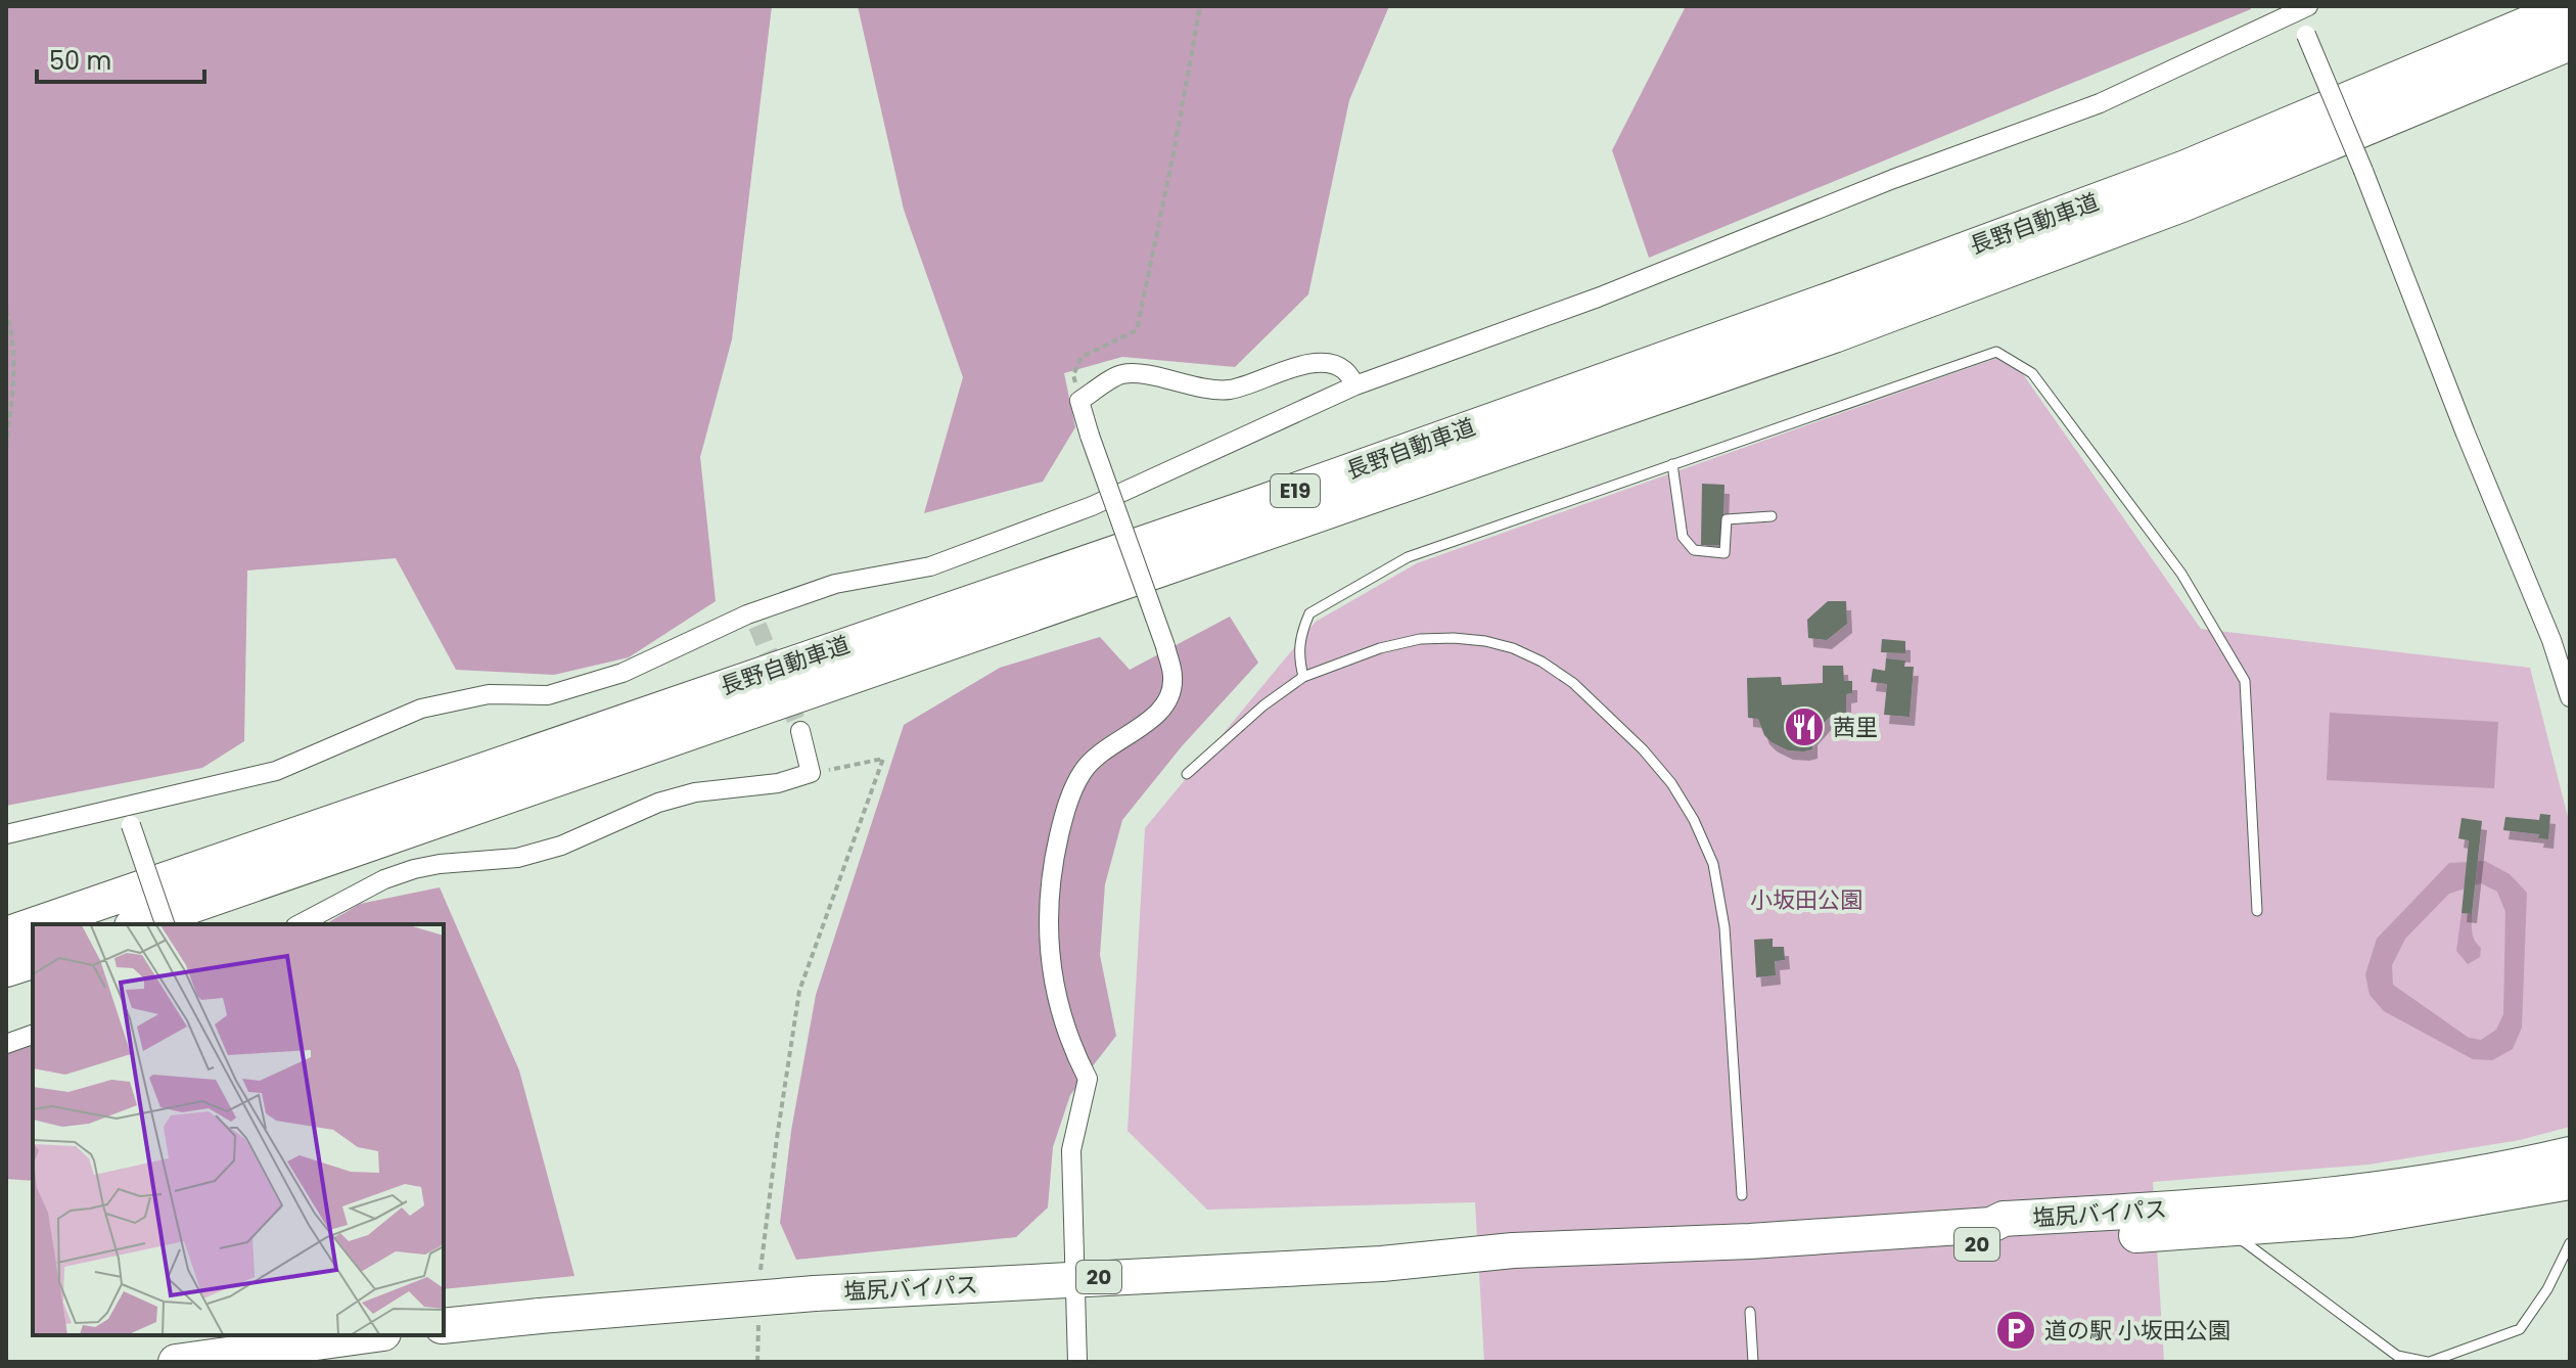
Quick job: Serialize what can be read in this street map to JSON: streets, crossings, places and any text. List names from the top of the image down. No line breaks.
{"streets":{"highway":["長野自動車道","E19","塩尻バイパス","20"]},"parks":["小坂田公園"],"places":{"restaurant":["茜里"],"parking":["道の駅 小坂田公園"]},"scale_bar":"50 m"}
